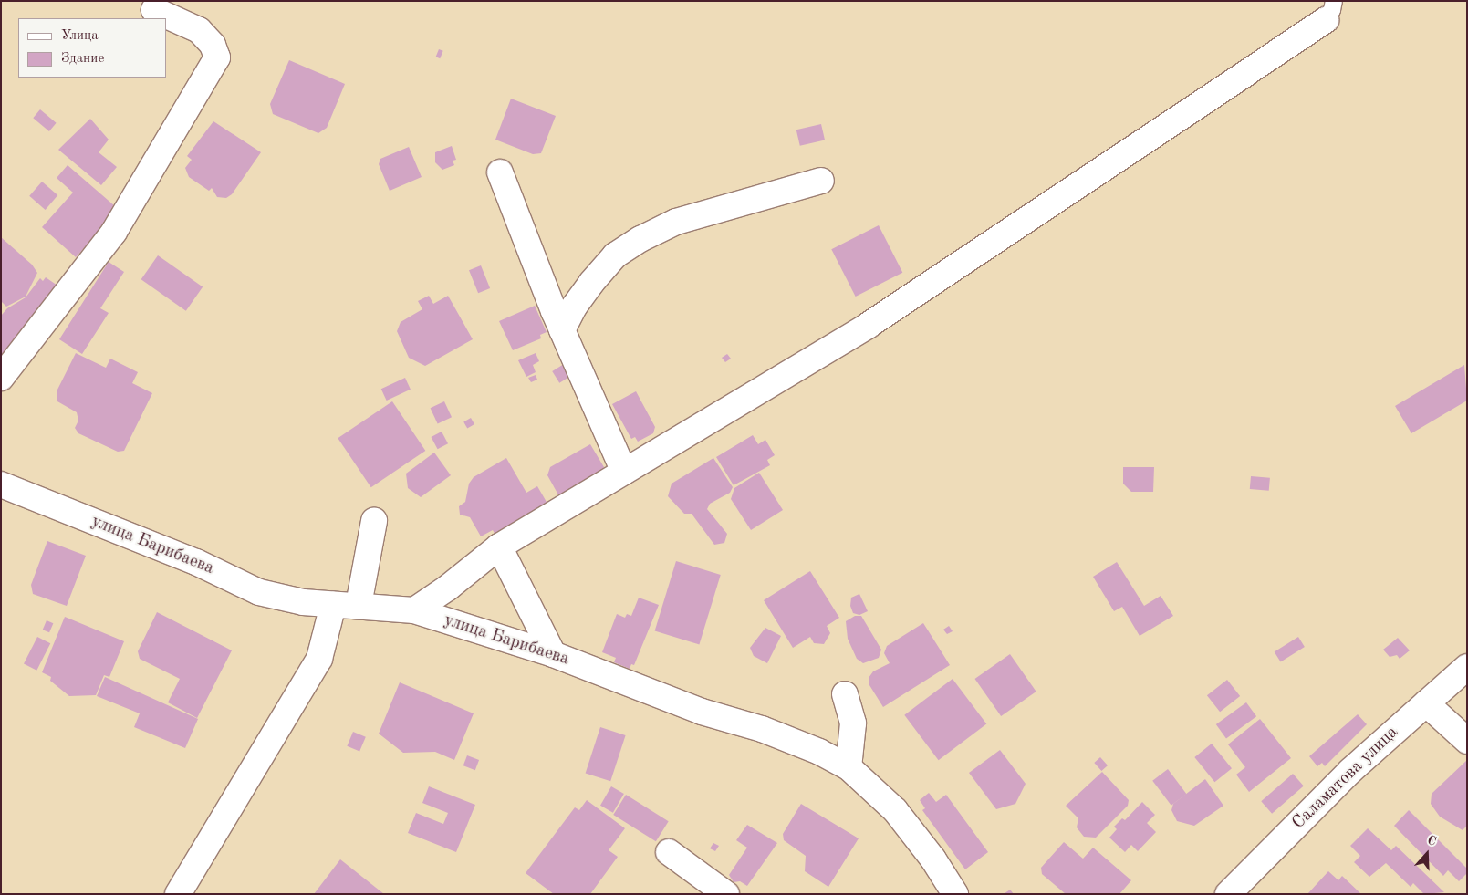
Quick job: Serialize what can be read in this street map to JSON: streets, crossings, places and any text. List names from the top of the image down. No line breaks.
{"streets":{"street":["улица Барибаева","Саламатова улица"]},"legend":["Улица","Здание"],"north":"top"}
